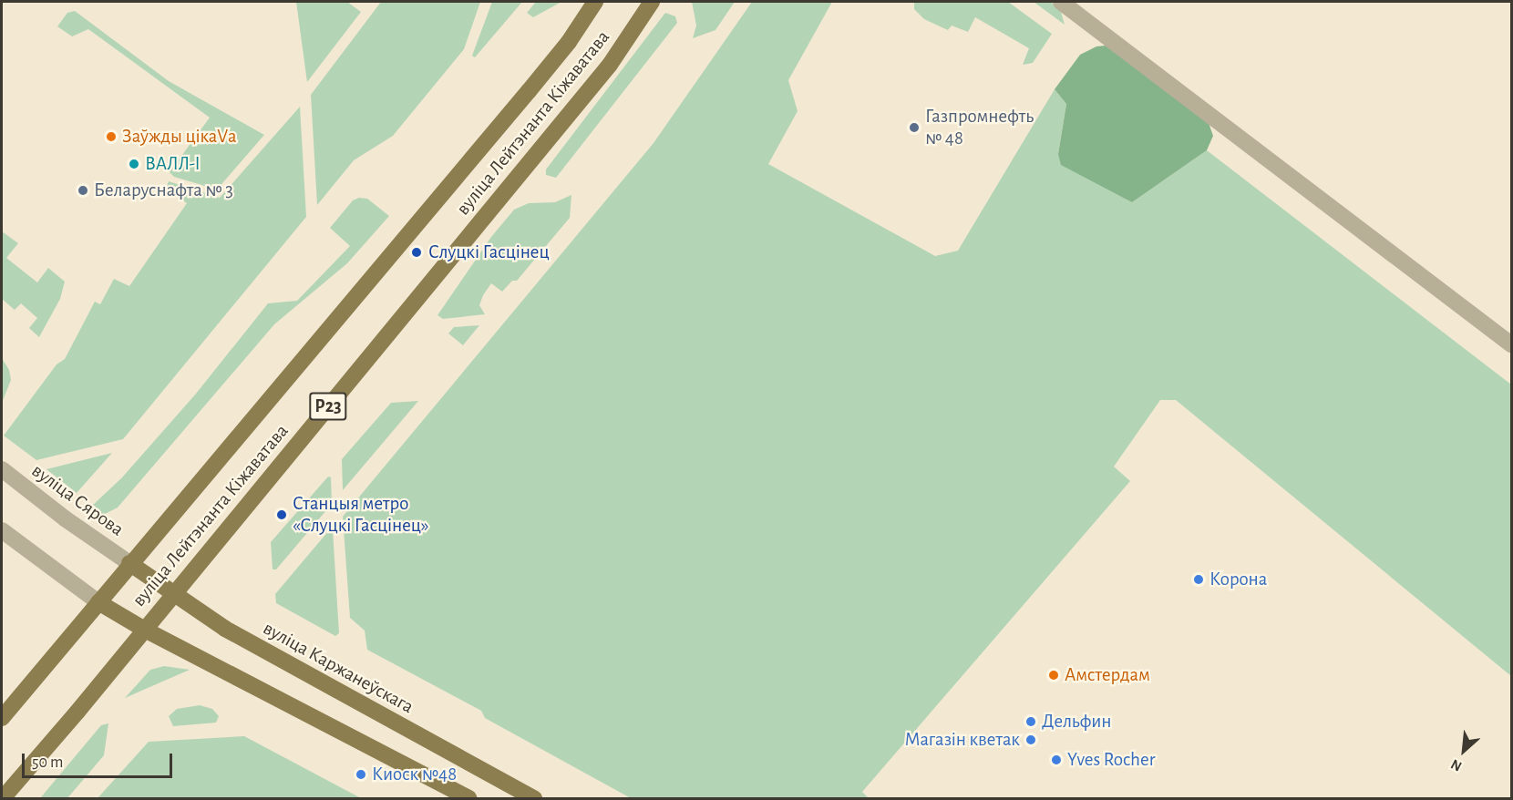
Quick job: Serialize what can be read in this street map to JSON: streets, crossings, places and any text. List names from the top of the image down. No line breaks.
{"streets":{"main road":["вуліца Лейтэнанта Кіжаватава","Р23","вуліца Каржанеўскага"],"street":["вуліца Сярова"]},"crossings":[["вуліца Лейтэнанта Кіжаватава","вуліца Сярова"],["вуліца Лейтэнанта Кіжаватава","вуліца Каржанеўскага"],["вуліца Сярова","вуліца Каржанеўскага"]],"places":["Газпромнефть № 48","Заўжды цікаVа","ВАЛЛ-І","Беларуснафта № 3","Слуцкі Гасцінец","Станцыя метро «Слуцкі Гасцінец»","Корона","Амстердам","Дельфин","Магазін кветак","Yves Rocher","Киоск №48"],"scale_bar":"50 m","north":"bottom left"}
